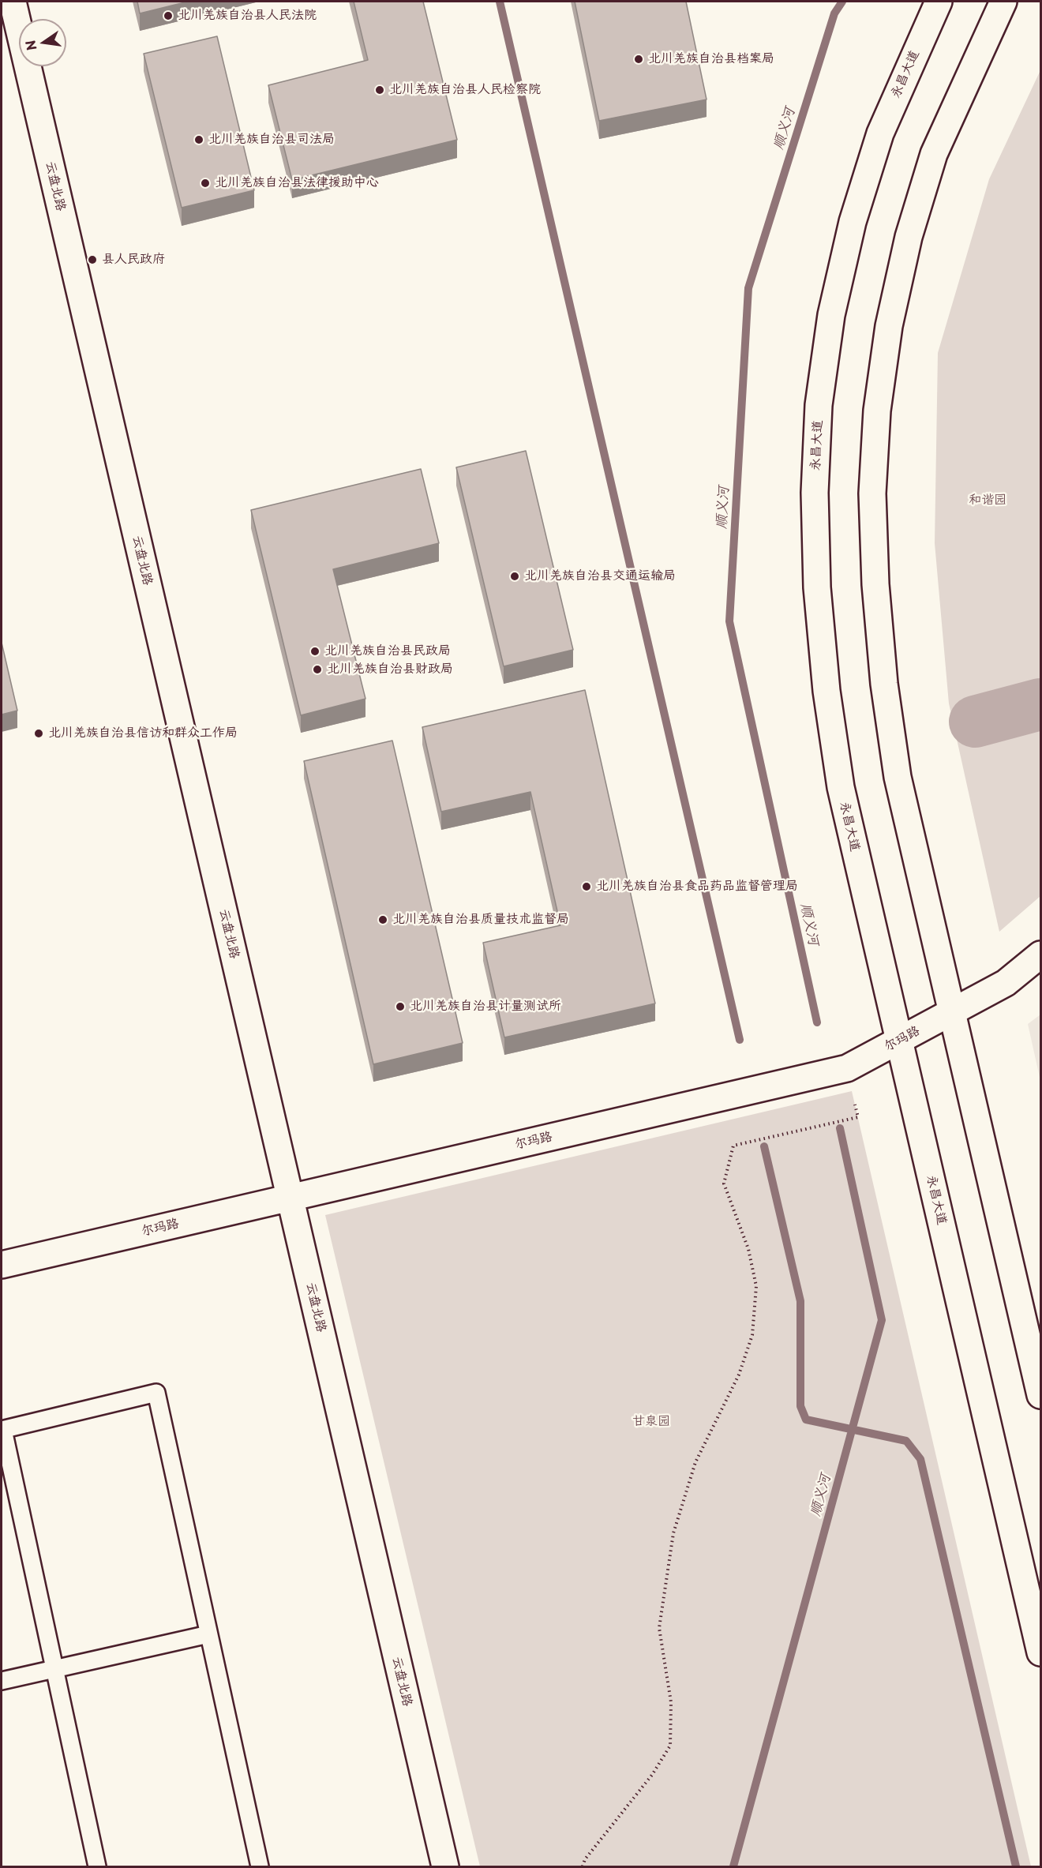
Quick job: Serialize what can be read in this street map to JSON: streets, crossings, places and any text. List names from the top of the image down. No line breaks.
{"streets":{"main road":["永昌大道","云盘北路","尔玛路"]},"crossings":[["永昌大道","尔玛路"],["云盘北路","尔玛路"]],"water":["顺义河"],"parks":["和谐园","甘泉园"],"places":["北川羌族自治县人民法院","北川羌族自治县档案局","北川羌族自治县人民检察院","北川羌族自治县司法局","北川羌族自治县法律援助中心","县人民政府","北川羌族自治县交通运输局","北川羌族自治县民政局","北川羌族自治县财政局","北川羌族自治县信访和群众工作局","北川羌族自治县食品药品监督管理局","北川羌族自治县质量技术监督局","北川羌族自治县计量测试所"],"north":"left"}
